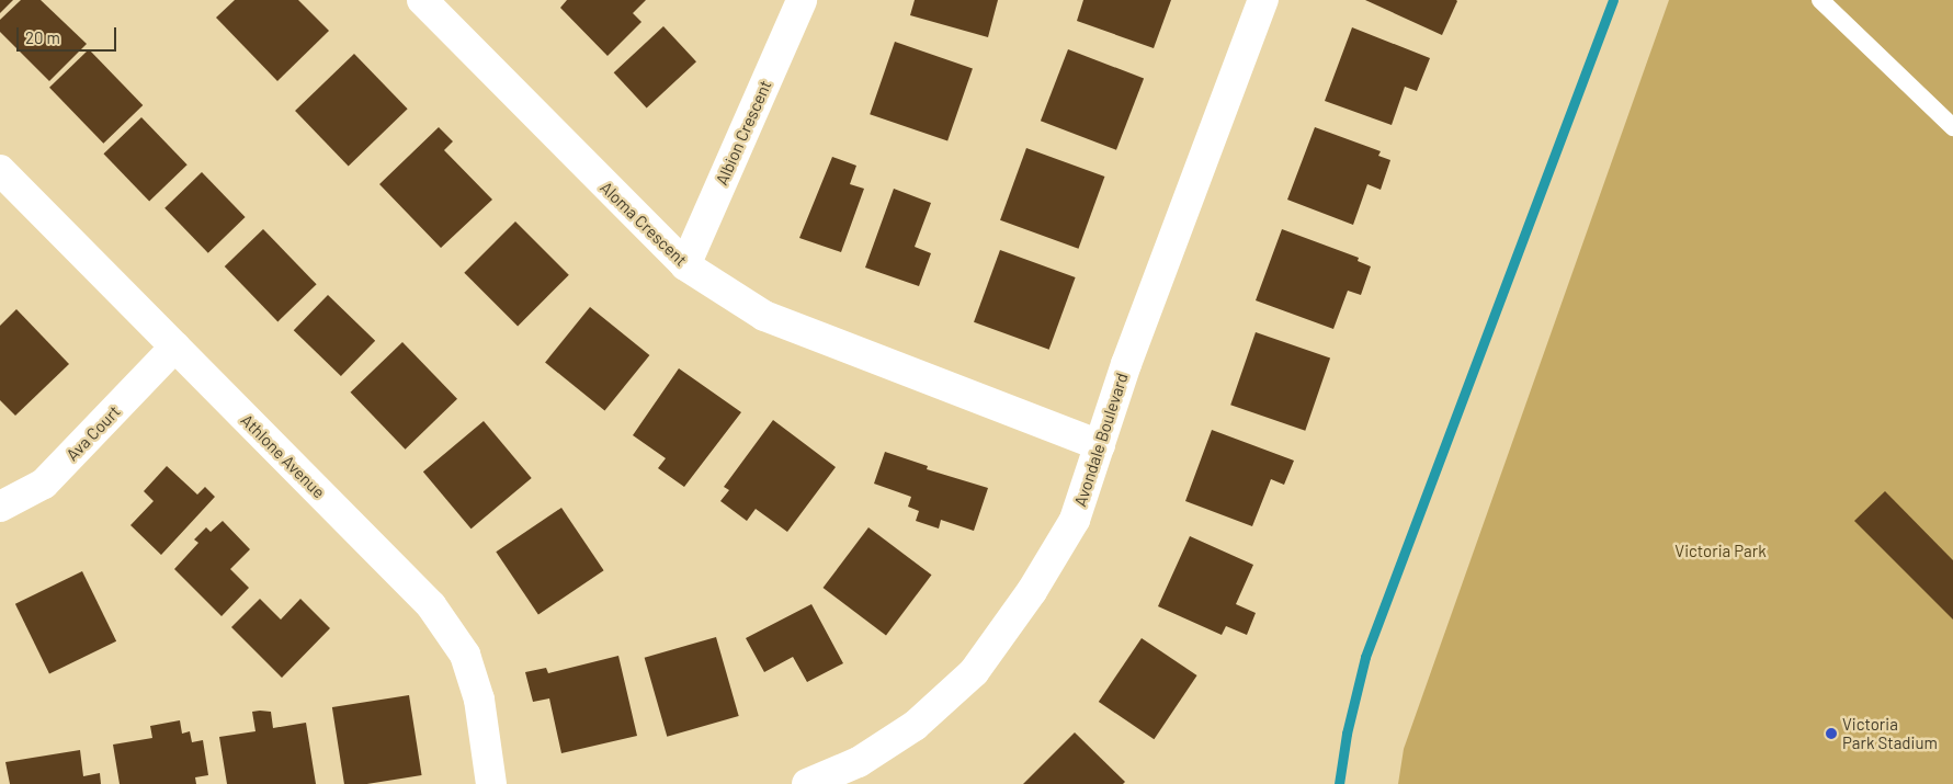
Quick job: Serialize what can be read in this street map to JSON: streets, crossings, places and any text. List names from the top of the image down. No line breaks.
{"streets":{"street":["Albion Crescent","Aloma Crescent","Ava Court","Avondale Boulevard","Athlone Avenue"]},"crossings":[["Albion Crescent","Aloma Crescent"],["Aloma Crescent","Avondale Boulevard"],["Ava Court","Athlone Avenue"]],"parks":["Victoria Park"],"places":["Victoria Park Stadium"],"scale_bar":"20 m"}
